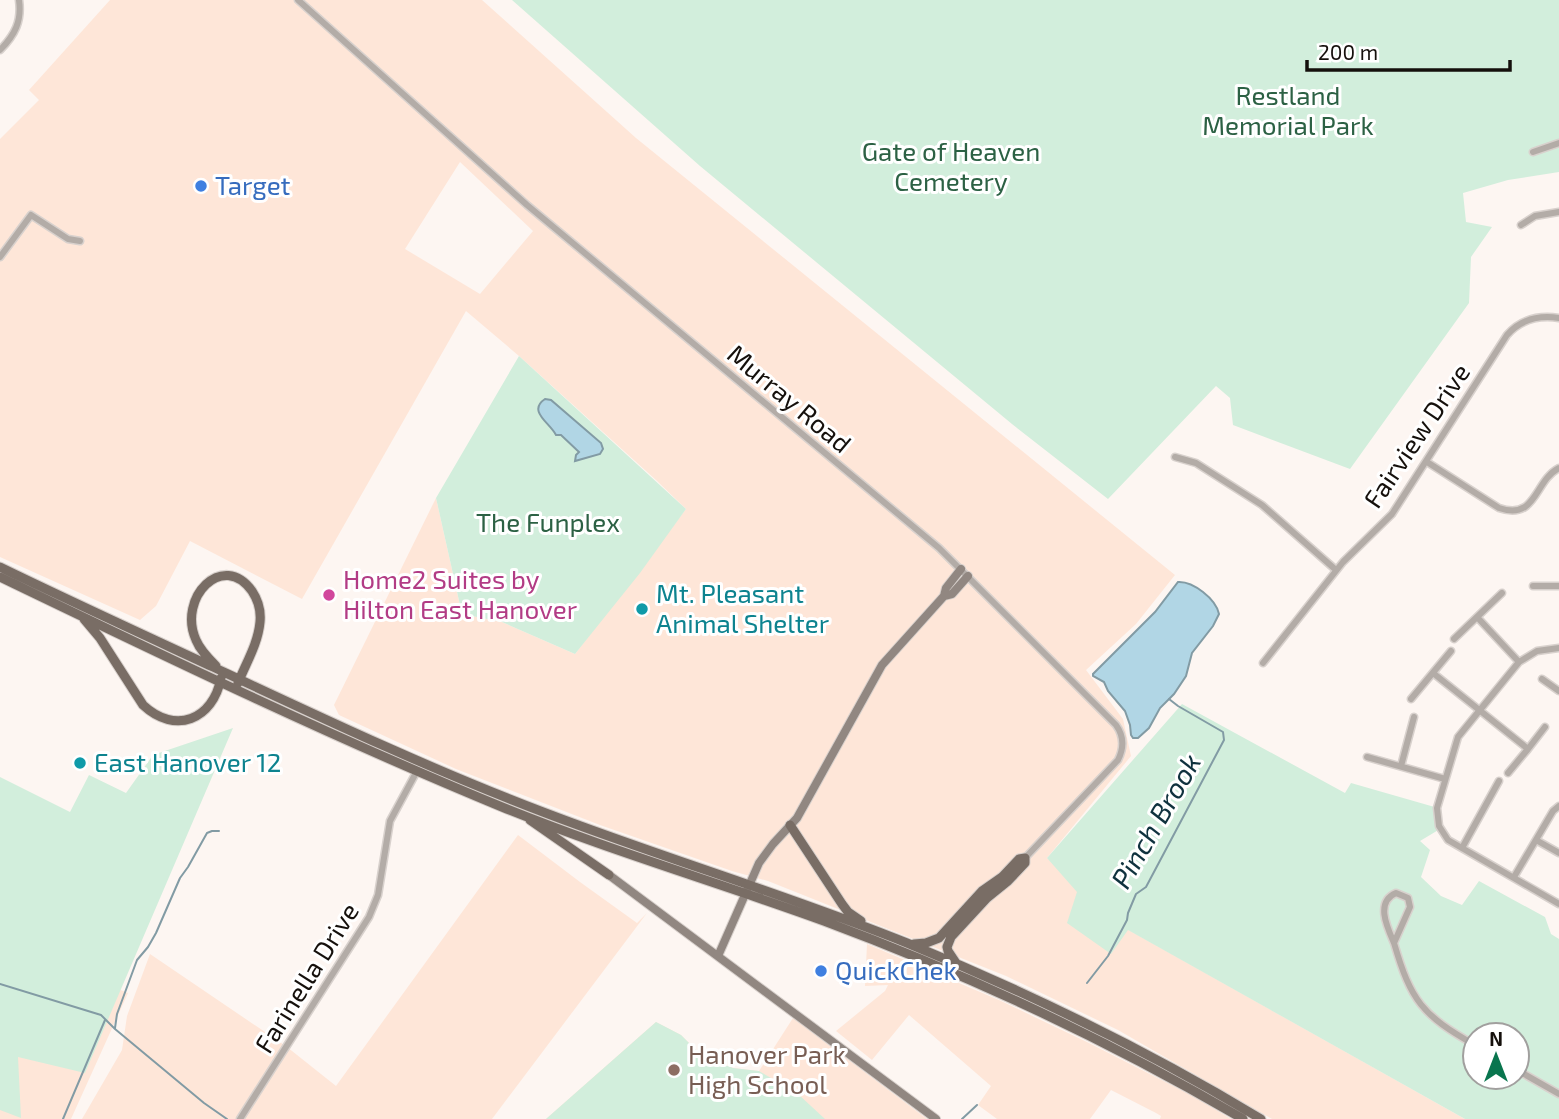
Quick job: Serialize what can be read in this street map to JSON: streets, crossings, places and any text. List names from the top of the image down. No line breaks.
{"streets":{"street":["Murray Road","Fairview Drive","Farinella Drive"]},"water":["Pinch Brook"],"parks":["Restland Memorial Park","Gate of Heaven Cemetery","The Funplex"],"places":["Target","Home2 Suites by Hilton East Hanover","Mt. Pleasant Animal Shelter","East Hanover 12","QuickChek","Hanover Park High School"],"scale_bar":"200 m","north":"top"}
